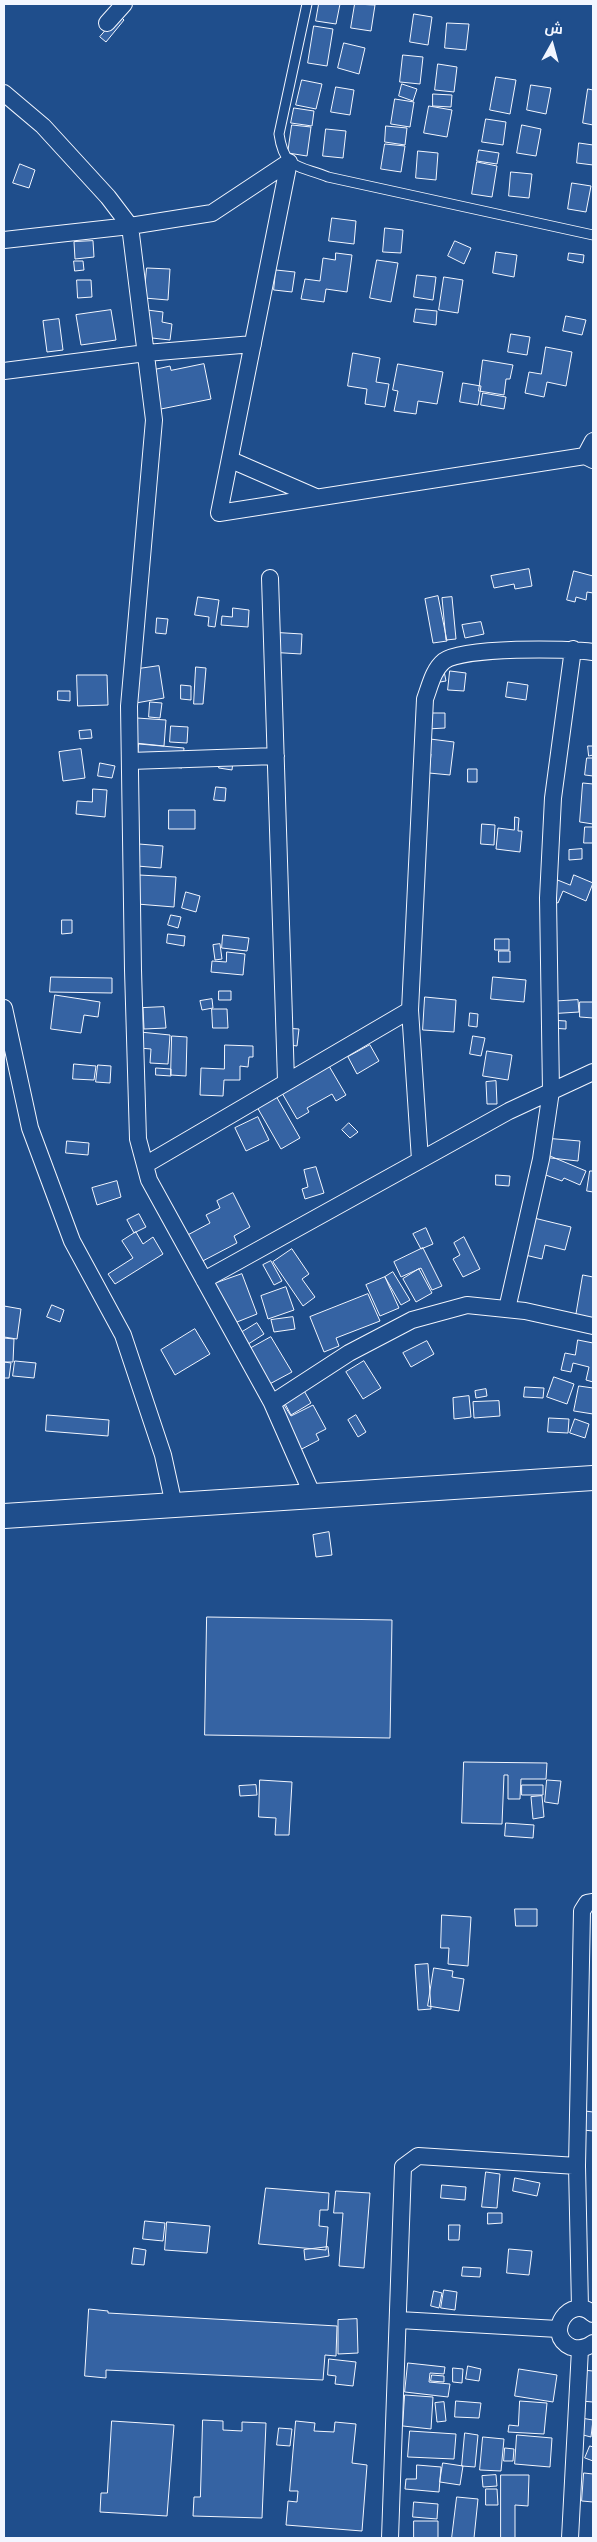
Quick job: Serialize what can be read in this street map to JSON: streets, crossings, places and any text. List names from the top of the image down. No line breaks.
{"north":"top"}
